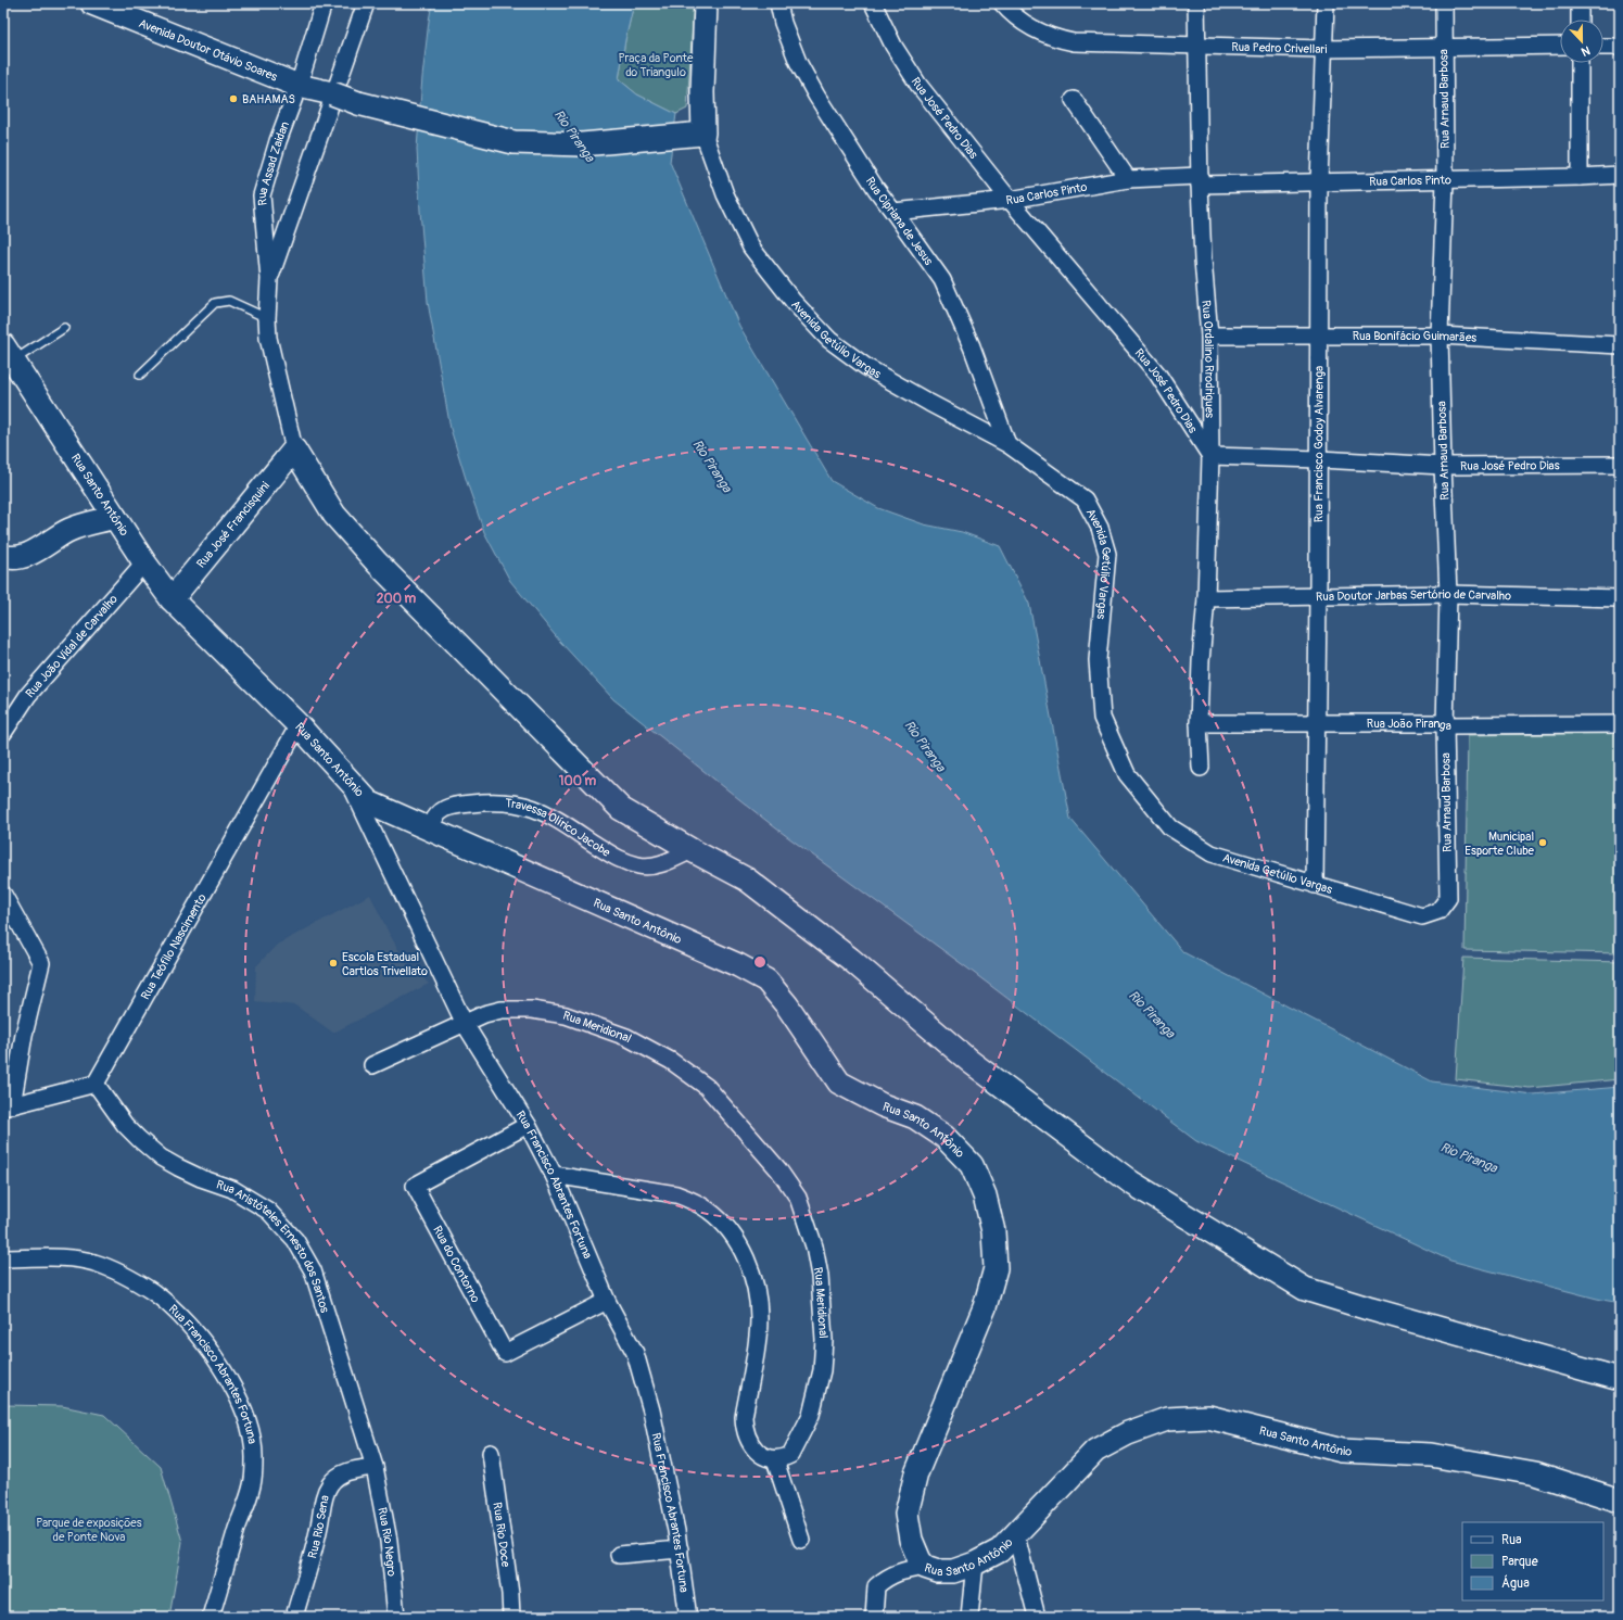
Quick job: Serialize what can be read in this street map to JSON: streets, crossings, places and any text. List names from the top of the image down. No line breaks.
{"streets":{"main road":["Avenida Doutor Otávio Soares","Rua Santo Antônio","Rua José Francisquini"],"street":["Rua Pedro Crivellari","Rua Arnaud Barbosa","Rua José Pedro Dias","Rua Assad Zaidan","Rua Carlos Pinto","Rua Cipriana de Jesus","Rua Bonifácio Guimarães","Avenida Getúlio Vargas","Rua Ordalino Rrodrigues","Rua Francisco Godoy Alvarenga","Rua Doutor Jarbas Sertório de Carvalho","Rua João Vidal de Carvalho","Rua João Piranga","Travessa Olírico Jacobe","Rua Teófilo Nascimento","Rua Meridional","Rua Francisco Abrantes Fortuna","Rua Aristóteles Ernesto dos Santos","Rua do Contorno","Rua Rio Sena","Rua Rio Doce","Rua Rio Negro"]},"crossings":[["Rua Pedro Crivellari","Rua Arnaud Barbosa"],["Rua Pedro Crivellari","Rua Ordalino Rrodrigues"],["Rua Pedro Crivellari","Rua Francisco Godoy Alvarenga"],["Avenida Doutor Otávio Soares","Rua Assad Zaidan"],["Avenida Doutor Otávio Soares","Avenida Getúlio Vargas"],["Rua Arnaud Barbosa","Rua José Pedro Dias"],["Rua Arnaud Barbosa","Rua Carlos Pinto"],["Rua Arnaud Barbosa","Rua Bonifácio Guimarães"],["Rua Arnaud Barbosa","Avenida Getúlio Vargas"],["Rua Arnaud Barbosa","Rua Doutor Jarbas Sertório de Carvalho"],["Rua Arnaud Barbosa","Rua João Piranga"],["Rua José Pedro Dias","Rua Carlos Pinto"],["Rua José Pedro Dias","Rua Ordalino Rrodrigues"],["Rua José Pedro Dias","Rua Francisco Godoy Alvarenga"],["Rua Assad Zaidan","Rua José Francisquini"],["Rua Carlos Pinto","Rua Cipriana de Jesus"],["Rua Carlos Pinto","Rua Ordalino Rrodrigues"],["Rua Carlos Pinto","Rua Francisco Godoy Alvarenga"],["Rua Cipriana de Jesus","Avenida Getúlio Vargas"],["Rua Bonifácio Guimarães","Rua Ordalino Rrodrigues"],["Rua Bonifácio Guimarães","Rua Francisco Godoy Alvarenga"],["Avenida Getúlio Vargas","Rua Francisco Godoy Alvarenga"],["Rua Ordalino Rrodrigues","Rua Doutor Jarbas Sertório de Carvalho"],["Rua Ordalino Rrodrigues","Rua João Piranga"],["Rua Francisco Godoy Alvarenga","Rua Doutor Jarbas Sertório de Carvalho"],["Rua Francisco Godoy Alvarenga","Rua João Piranga"],["Rua Santo Antônio","Rua José Francisquini"],["Rua Santo Antônio","Rua João Vidal de Carvalho"],["Rua Santo Antônio","Travessa Olírico Jacobe"],["Rua Santo Antônio","Rua Teófilo Nascimento"],["Rua Santo Antônio","Rua Francisco Abrantes Fortuna"],["Rua Teófilo Nascimento","Rua Aristóteles Ernesto dos Santos"],["Rua Meridional","Rua Francisco Abrantes Fortuna"],["Rua Francisco Abrantes Fortuna","Rua do Contorno"],["Rua Aristóteles Ernesto dos Santos","Rua Rio Sena"],["Rua Aristóteles Ernesto dos Santos","Rua Rio Negro"],["Rua Rio Sena","Rua Rio Negro"]],"water":["Rio Piranga"],"parks":["Praça da Ponte do Triangulo","Parque de exposições de Ponte Nova"],"places":["BAHAMAS","Municipal Esporte Clube","Escola Estadual Cartlos Trivellato"],"legend":["Rua","Parque","Água"],"north":"bottom","rings":["200 m","100 m"]}
